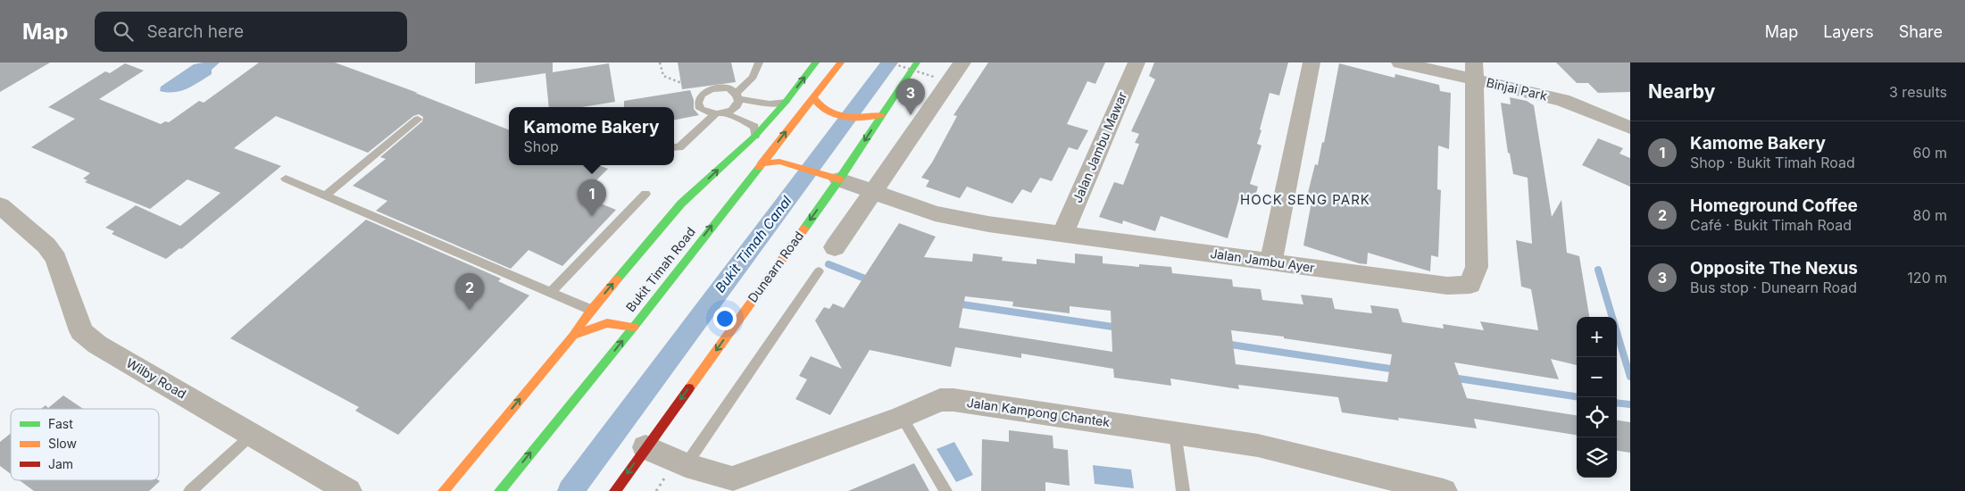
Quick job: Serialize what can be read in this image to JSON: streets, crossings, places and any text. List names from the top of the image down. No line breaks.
{"streets":{"highway":["Dunearn Road","Bukit Timah Road"],"street":["Binjai Park","Jalan Jambu Mawar","Jalan Jambu Ayer","Wilby Road","Jalan Kampong Chantek"]},"crossings":[["Binjai Park","Jalan Jambu Ayer"],["Jalan Jambu Mawar","Jalan Jambu Ayer"],["Jalan Jambu Ayer","Dunearn Road"],["Dunearn Road","Jalan Kampong Chantek"]],"one_way":["Dunearn Road"],"districts":["HOCK SENG PARK"],"water":["Bukit Timah Canal"],"legend":["Fast","Slow","Jam"],"page":{"header":"Map","search":"Search here","nav":["Map","Layers","Share"],"heading":["Nearby","3 results"],"pins":["3","1","2"],"popup":["Kamome Bakery","Shop"],"list":[{"mark":"1","name":"Kamome Bakery","note":"Shop · Bukit Timah Road","value":"60 m"},{"mark":"2","name":"Homeground Coffee","note":"Café · Bukit Timah Road","value":"80 m"},{"mark":"3","name":"Opposite The Nexus","note":"Bus stop · Dunearn Road","value":"120 m"}],"map_buttons":["+","−"]}}
